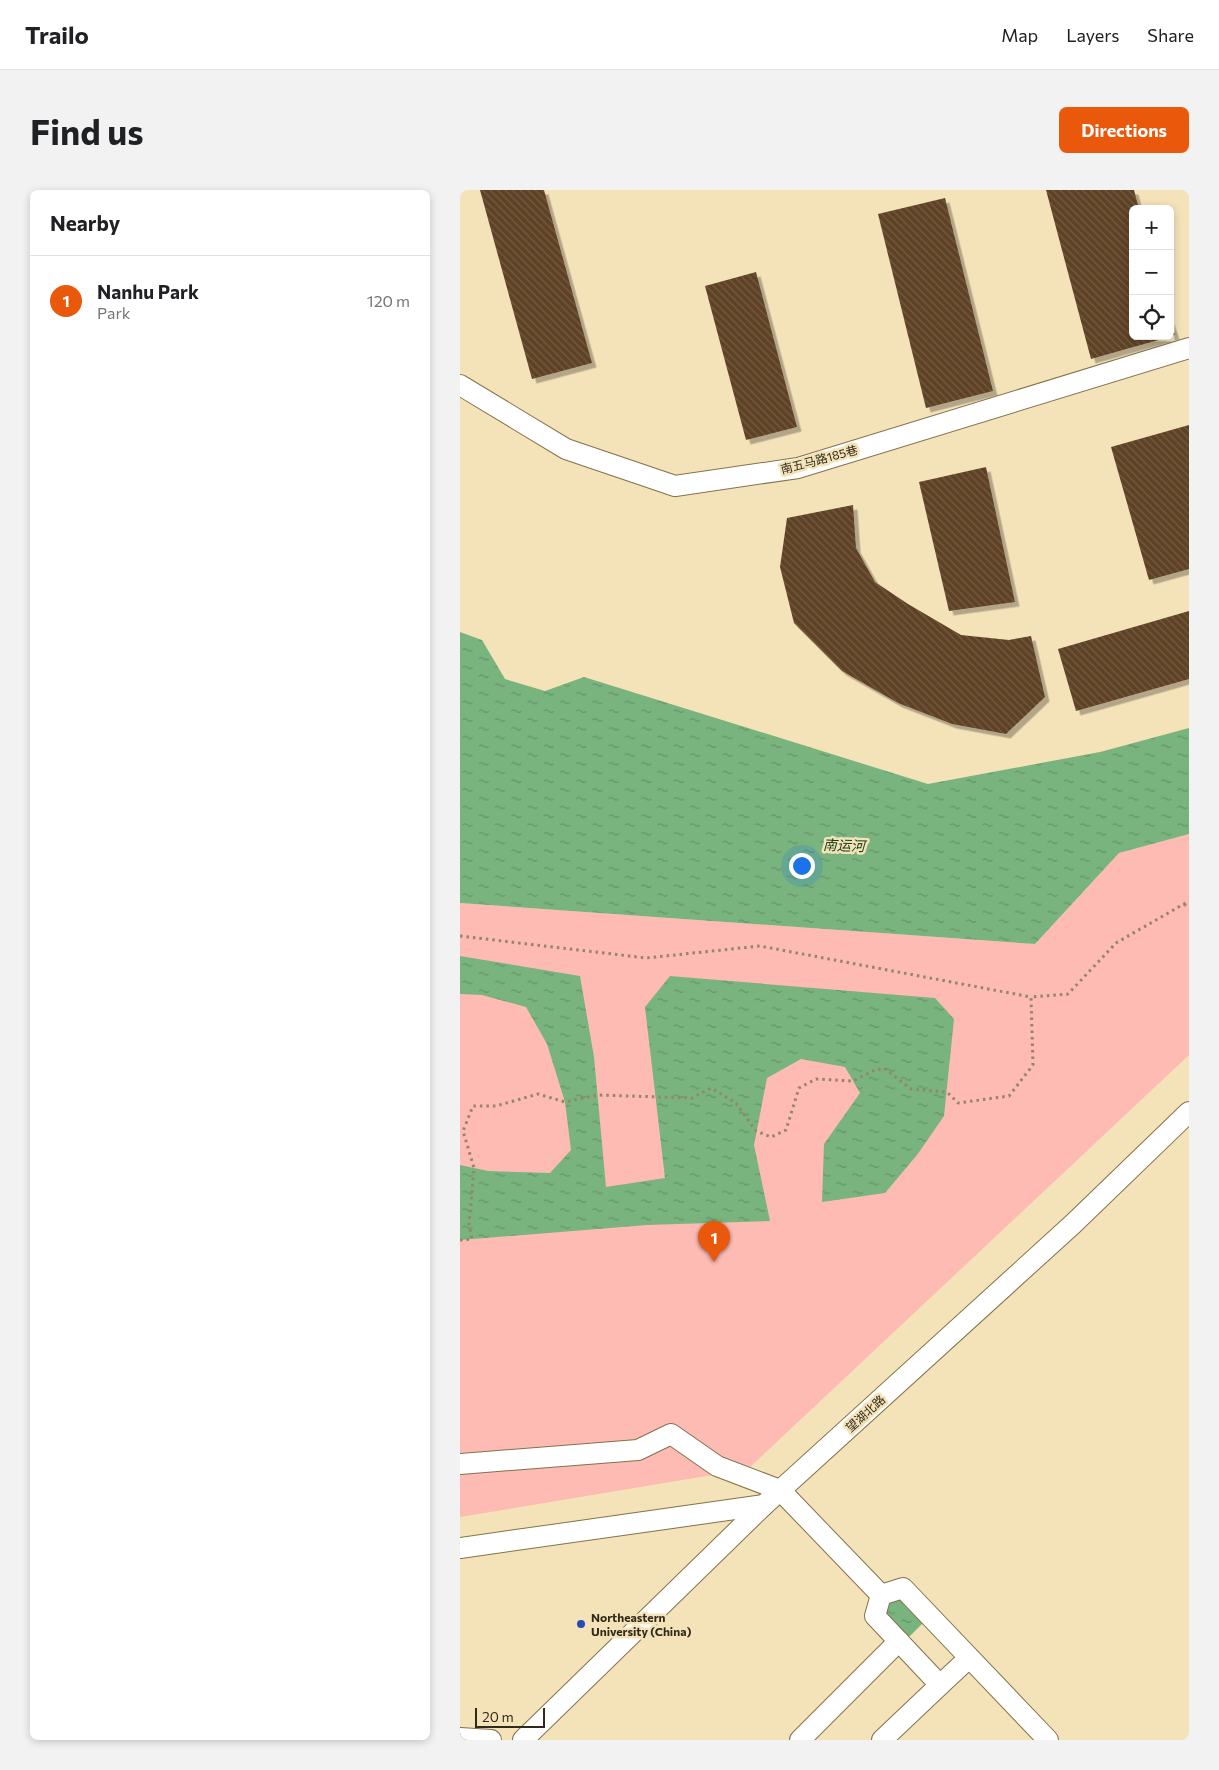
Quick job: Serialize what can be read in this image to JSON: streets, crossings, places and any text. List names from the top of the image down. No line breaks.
{"streets":{"street":["南五马路185巷","望湖北路"]},"water":["南运河"],"places":["Northeastern University (China)"],"scale_bar":"20 m","page":{"header":"Trailo","nav":["Map","Layers","Share"],"buttons":"Directions","title":"Find us","heading":"Nearby","map_buttons":["+","−"],"list":[{"mark":"1","name":"Nanhu Park","note":"Park","value":"120 m"}],"pins":"1","scale":"20 m"}}
